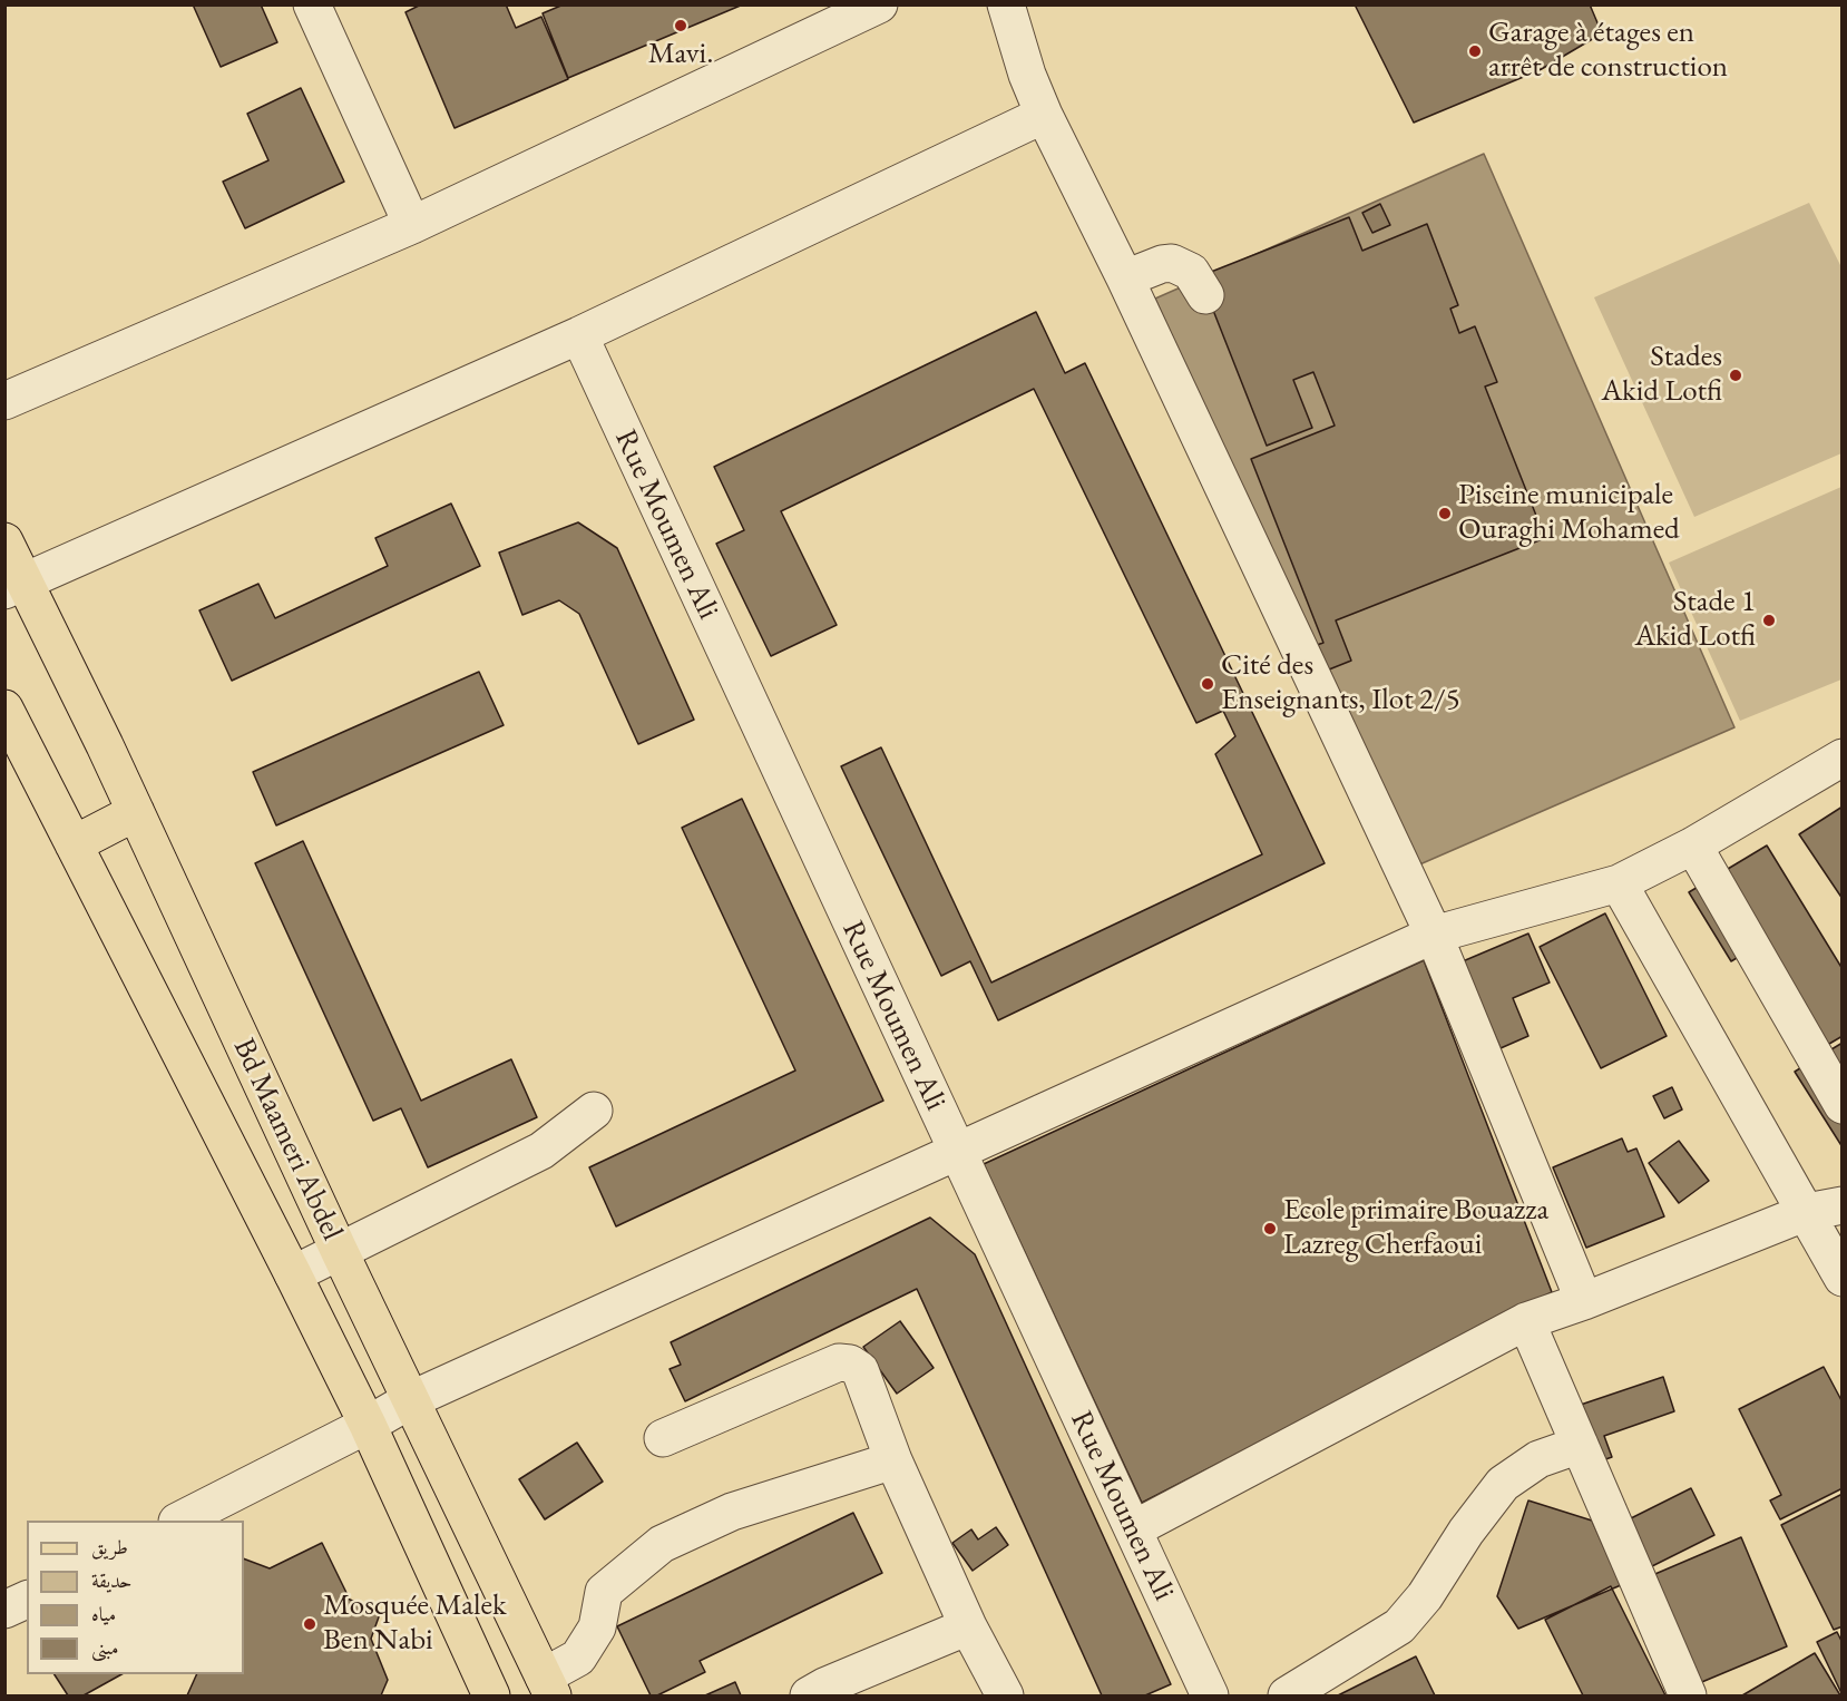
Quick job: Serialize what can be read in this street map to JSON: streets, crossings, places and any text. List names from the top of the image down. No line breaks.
{"streets":{"main road":["Bd Maameri Abdel"],"street":["Rue Moumen Ali"]},"places":["Mavi.","Garage à étages en arrêt de construction","Stades Akid Lotfi","Piscine municipale Ouraghi Mohamed","Stade 1 Akid Lotfi","Cité des Enseignants, Ilot 2/5","Ecole primaire Bouazza Lazreg Cherfaoui","Mosquée Malek Ben Nabi"],"legend":["طريق","حديقة","مياه","مبنى"]}
